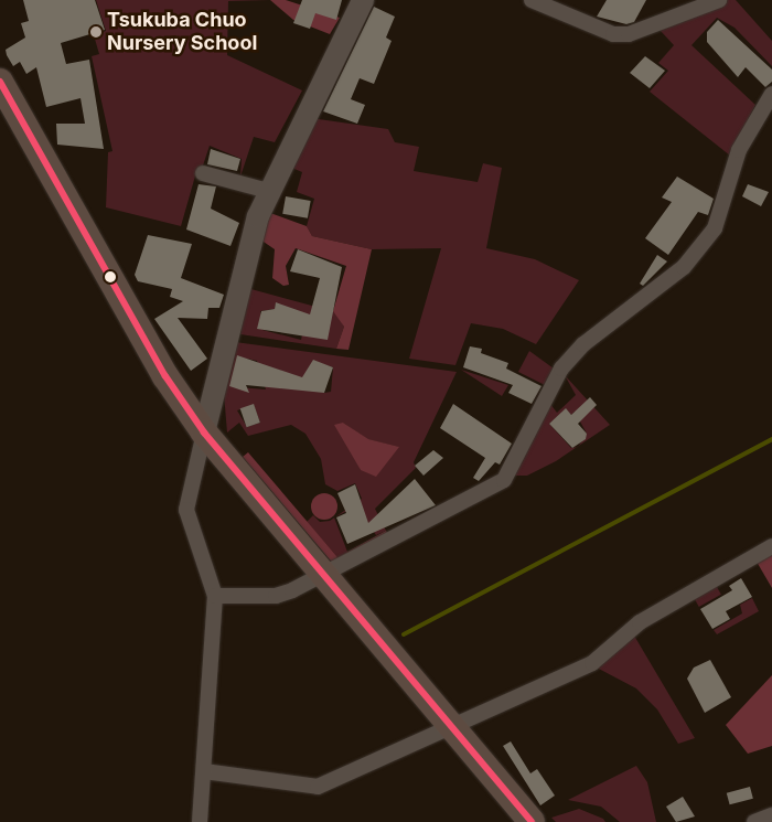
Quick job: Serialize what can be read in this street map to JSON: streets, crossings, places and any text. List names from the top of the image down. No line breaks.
{"places":["Tsukuba Chuo Nursery School"]}
